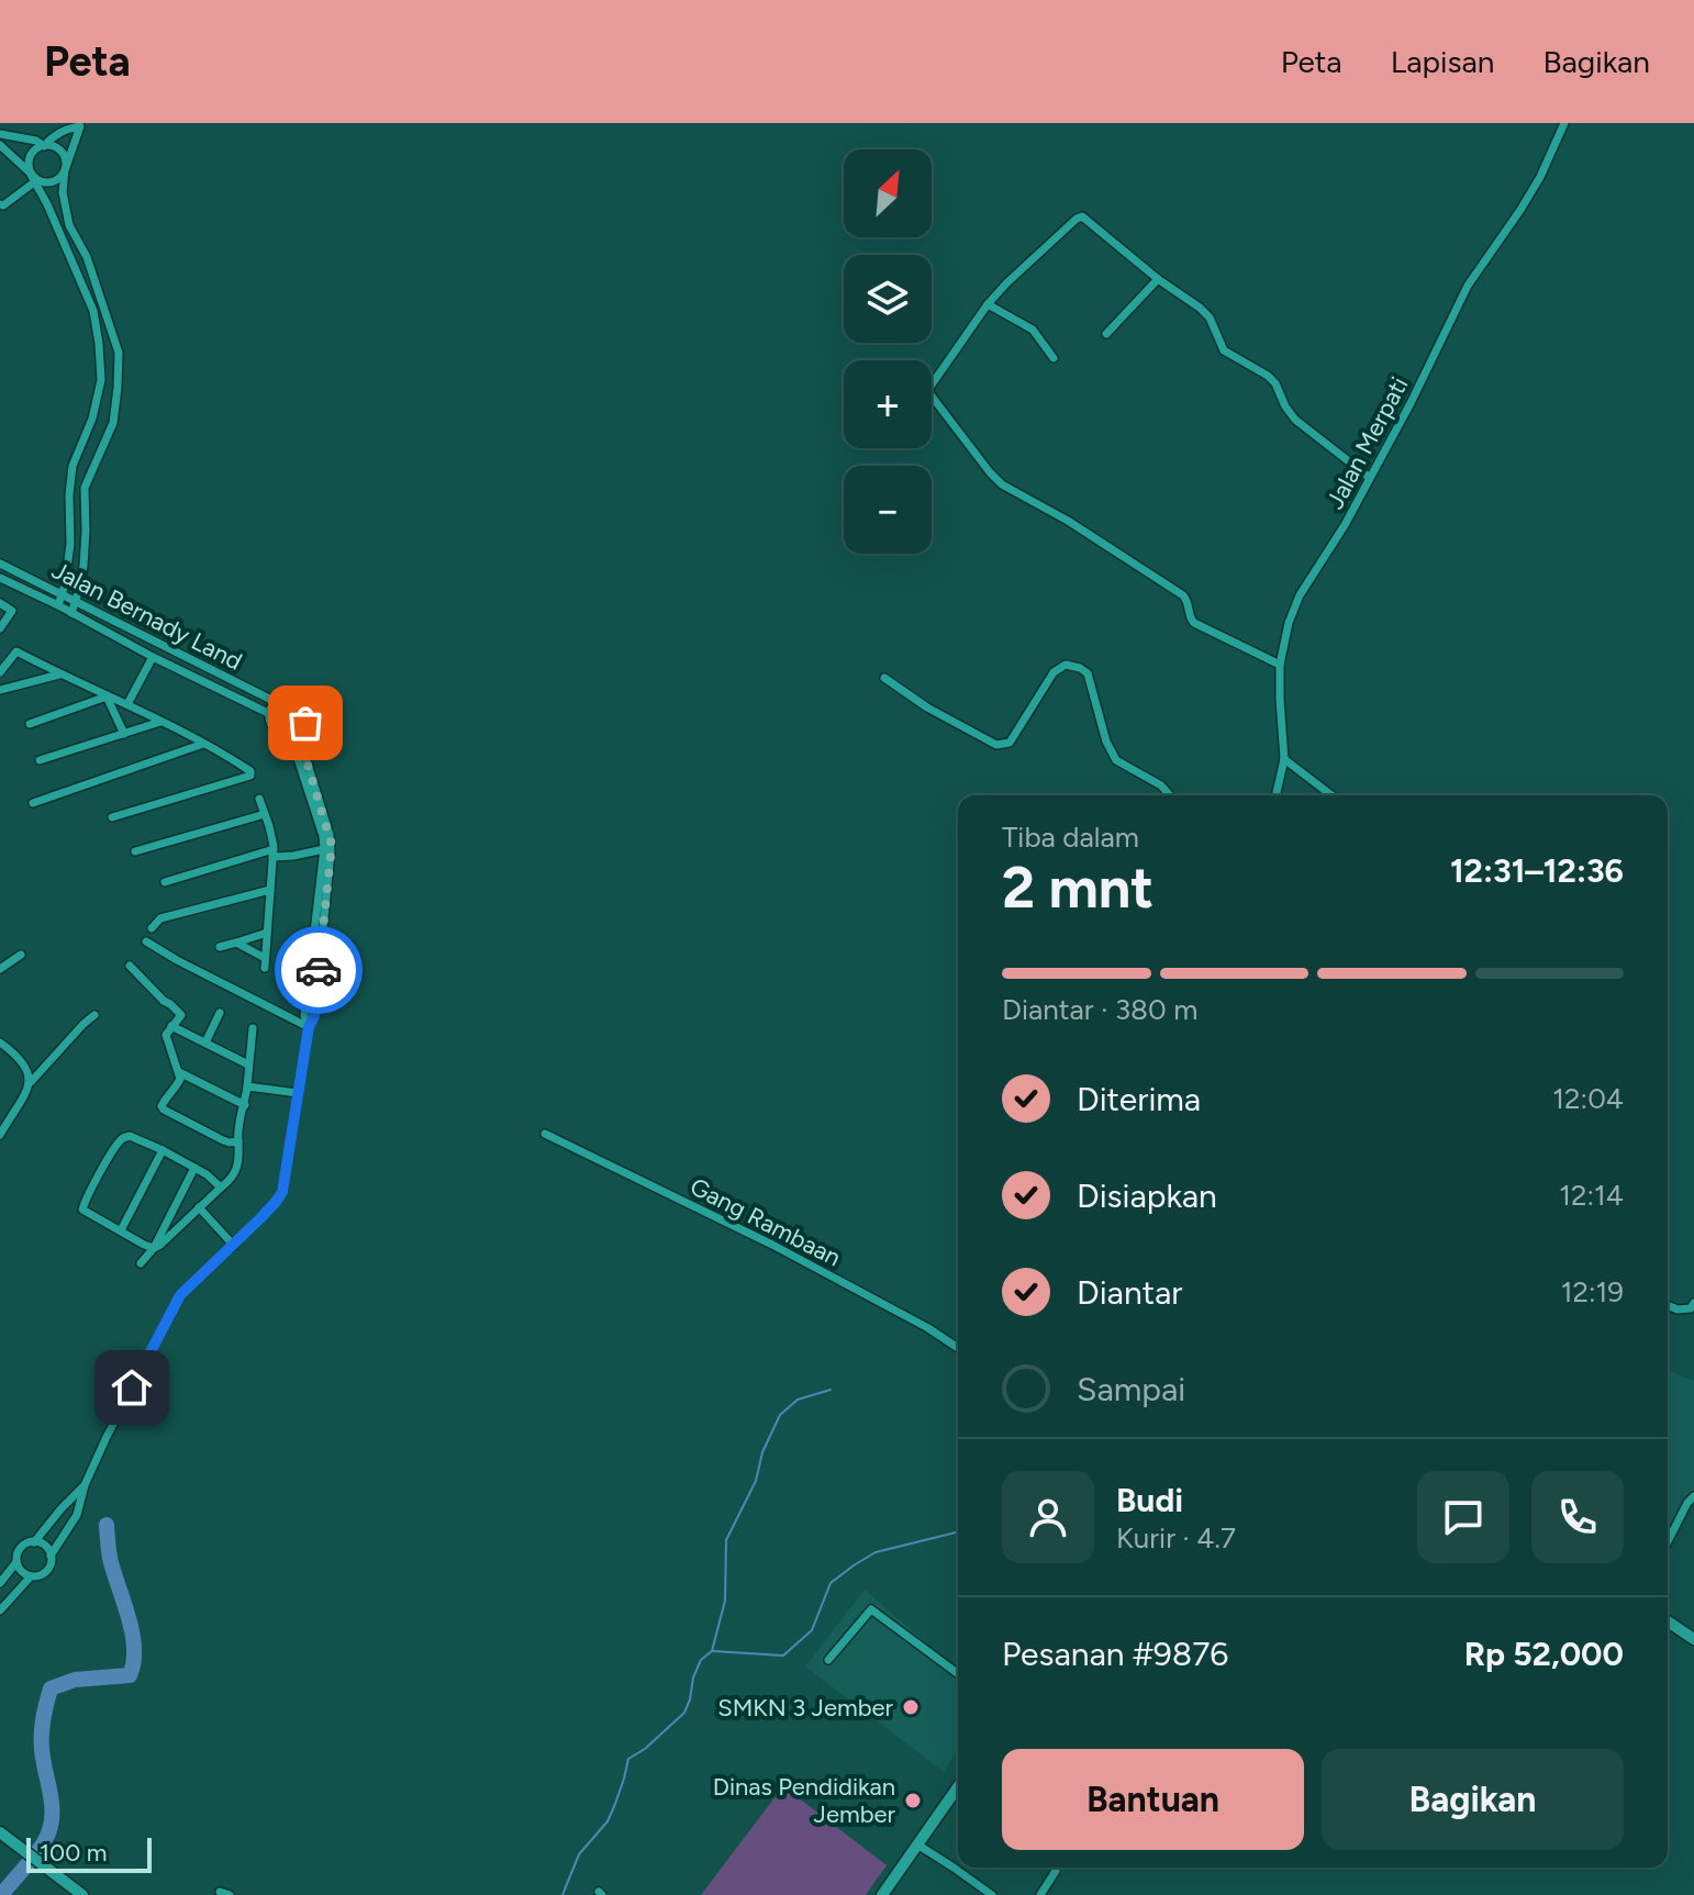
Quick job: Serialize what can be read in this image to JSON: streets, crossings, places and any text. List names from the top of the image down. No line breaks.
{"streets":{"street":["Jalan Merpati","Jalan Bernady Land","Gang Rambaan"]},"places":["SMKN 3 Jember","Dinas Pendidikan Jember"],"scale_bar":"100 m","north":"top right","page":{"header":"Peta","nav":["Peta","Lapisan","Bagikan"],"map_buttons":["+","−"],"heading":["2 mnt","Tiba dalam","12:31–12:36"],"panel":["Budi","Kurir · 4.7","Pesanan #9876","Rp 52,000"],"bar":"Diantar · 380 m","list":[["Diterima","12:04"],["Disiapkan","12:14"],["Diantar","12:19"],"Sampai"],"buttons":["Bantuan","Bagikan"],"scale":"100 m"}}
